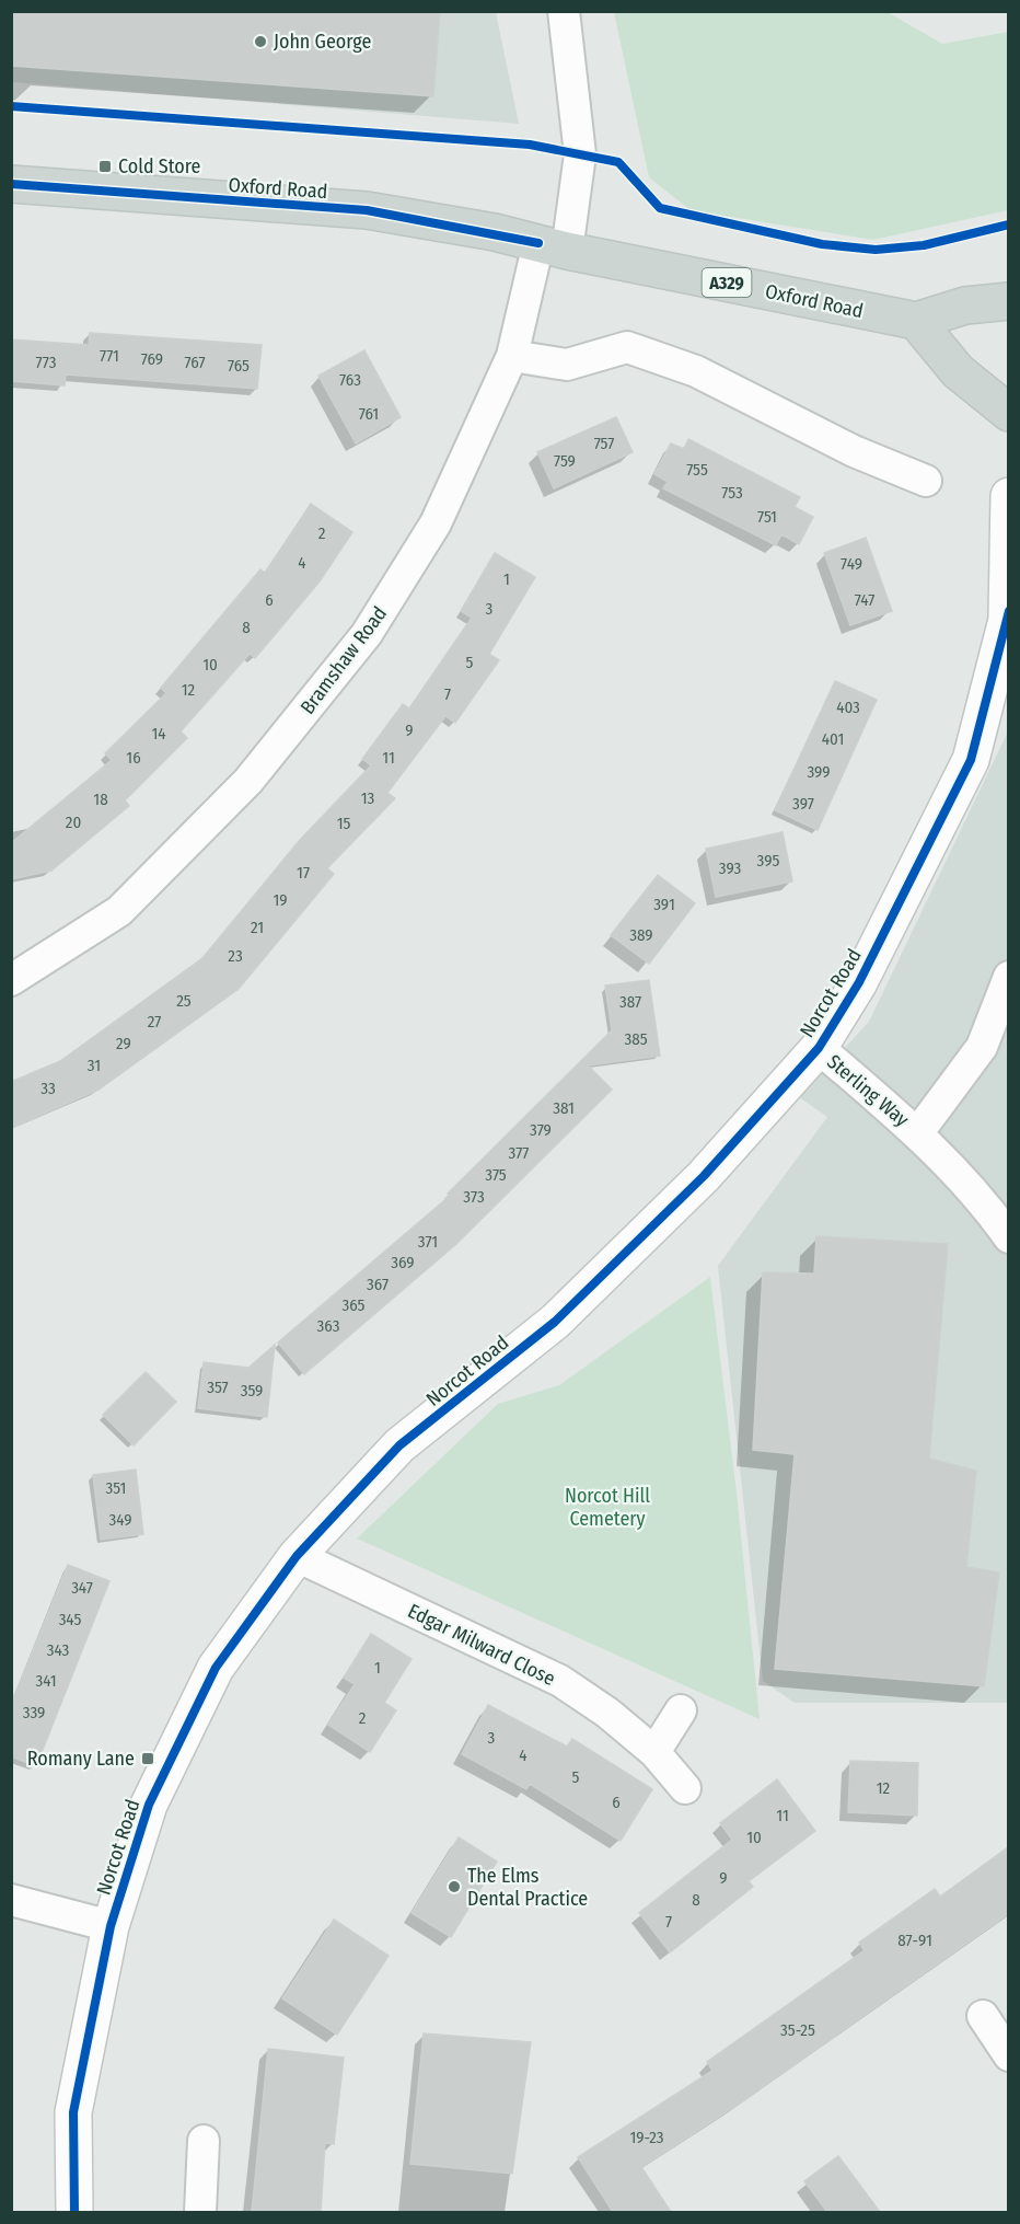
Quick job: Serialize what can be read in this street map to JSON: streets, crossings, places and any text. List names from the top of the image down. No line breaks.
{"streets":{"main road":["Oxford Road","A329"],"street":["Bramshaw Road","Norcot Road","Sterling Way","Edgar Milward Close"]},"crossings":[["Oxford Road","Bramshaw Road"],["Norcot Road","Sterling Way"],["Norcot Road","Edgar Milward Close"]],"parks":["Norcot Hill Cemetery"],"places":{"other":["John George","The Elms Dental Practice"],"transit":["Cold Store","Romany Lane"]},"house_numbers":["771","769","773","767","765","763","761","757","759","755","753","751","2","4","749","1","6","747","3","8","5","10","12","7","403","9","14","401","16","11","399","13","18","397","20","15","395","393","17","19","391","21","389","23","25","387","27","385","29","31","33","381","379","377","375","373","371","369","367","365","363","357","359","351","349","347","345","343","1","341","339","2","3","4","5","12","6","11","10","9","8","7","87-91","35-25","19-23"]}
